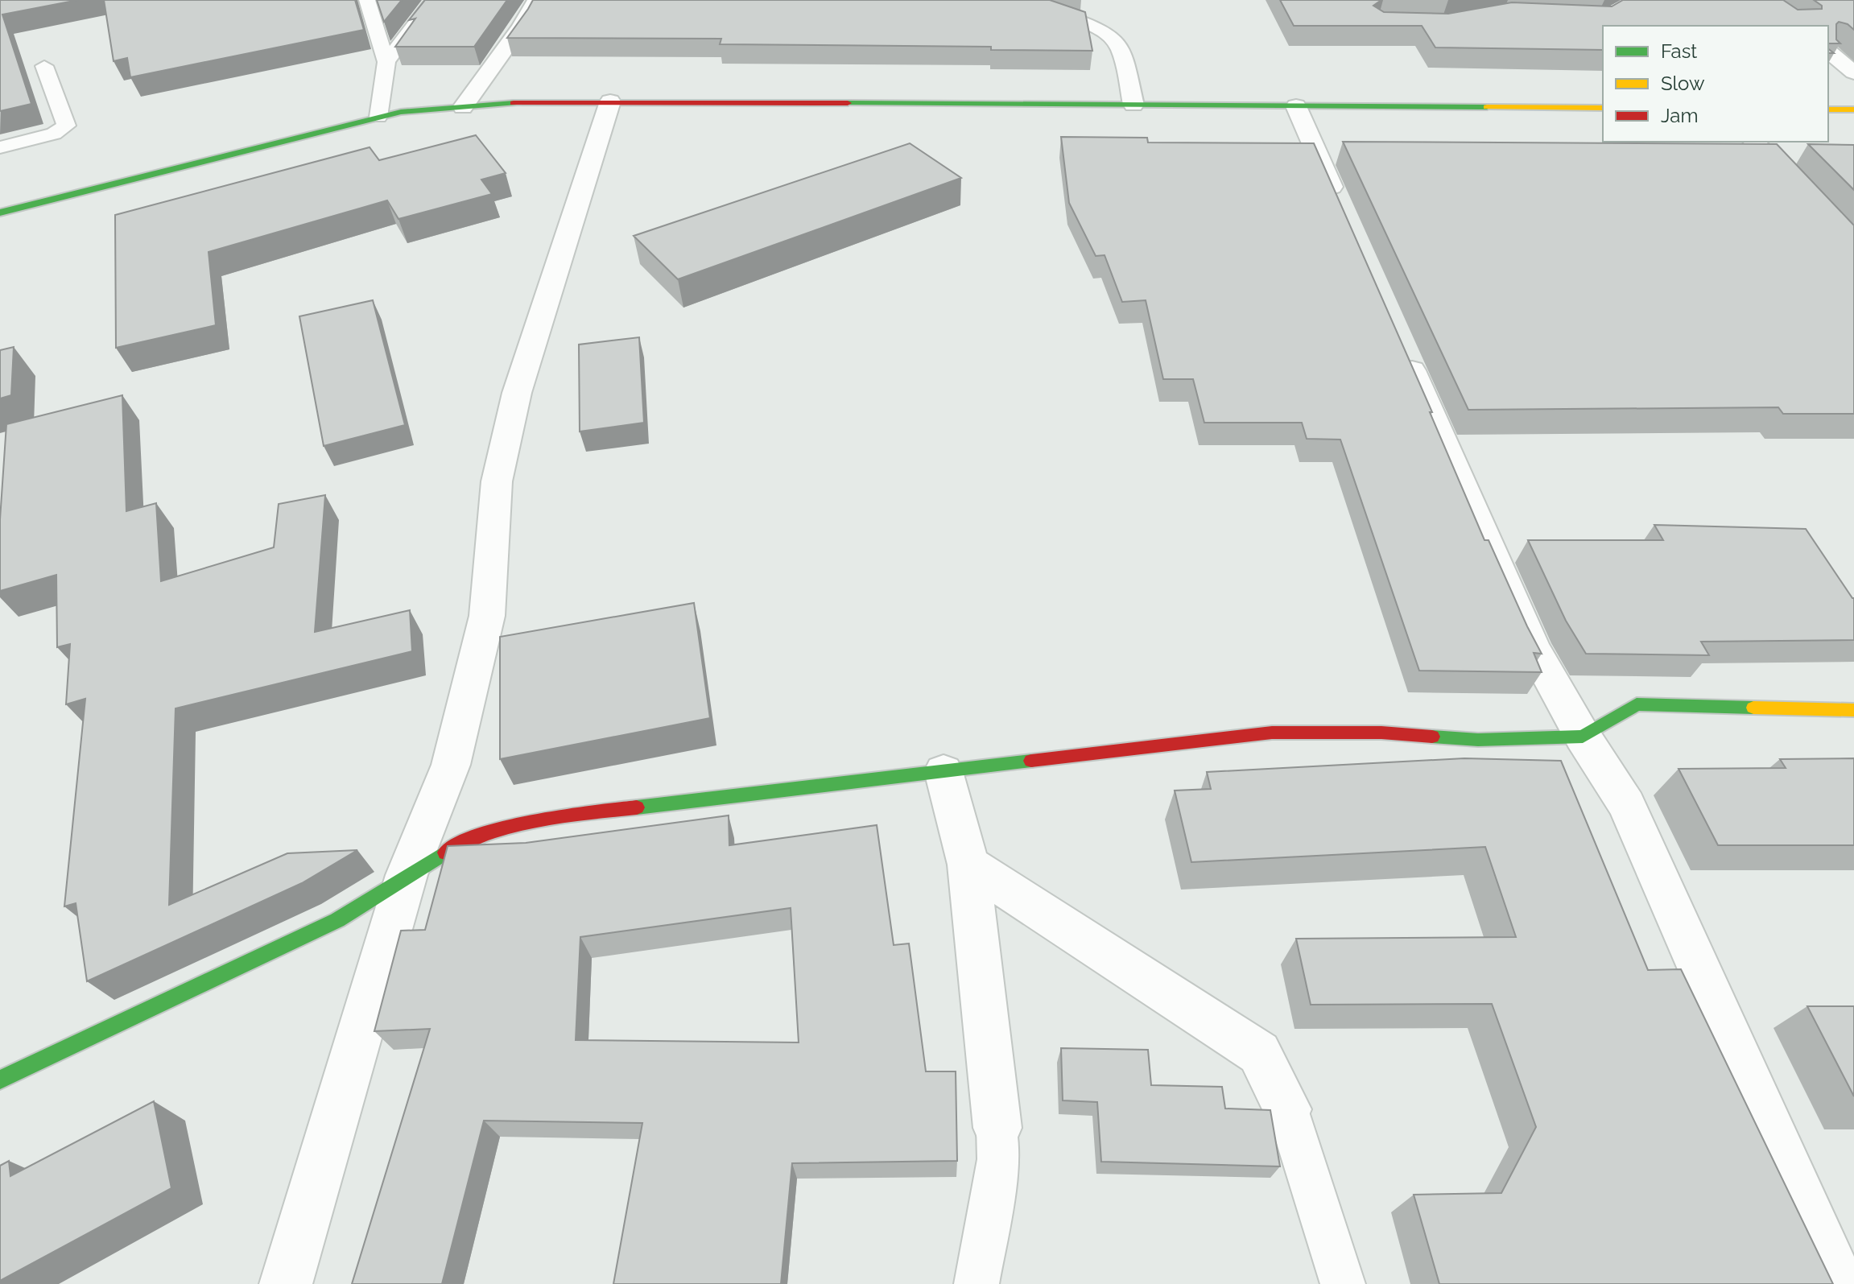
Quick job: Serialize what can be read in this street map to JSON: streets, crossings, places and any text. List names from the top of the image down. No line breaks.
{"legend":["Fast","Slow","Jam"]}
